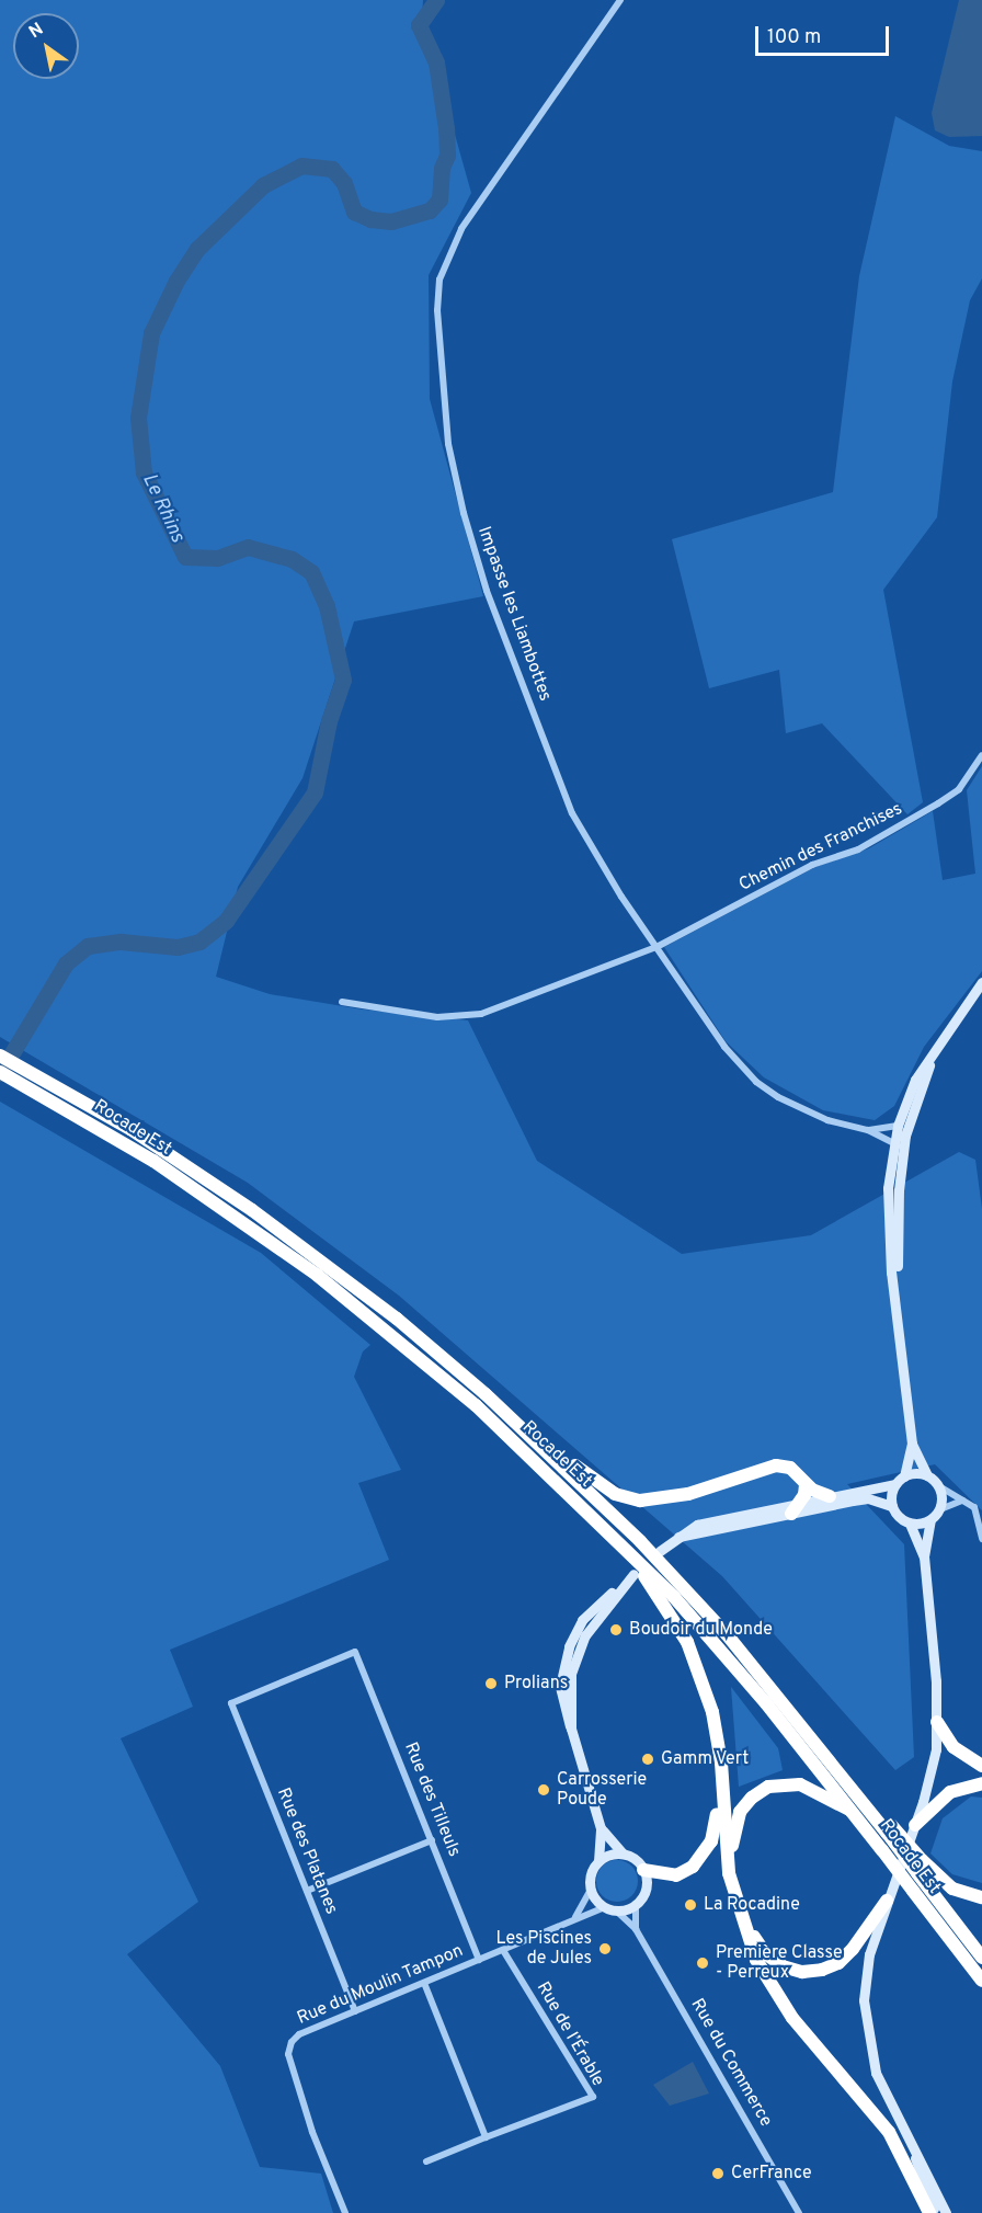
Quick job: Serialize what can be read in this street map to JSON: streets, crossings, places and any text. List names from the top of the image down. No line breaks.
{"streets":{"highway":["Rocade Est"],"street":["Impasse les Liambottes","Chemin des Franchises","Rue des Tilleuls","Rue des Platanes","Rue du Moulin Tampon","Rue de l’Érable","Rue du Commerce"]},"crossings":[["Impasse les Liambottes","Chemin des Franchises"],["Rue des Tilleuls","Rue des Platanes"],["Rue des Tilleuls","Rue du Moulin Tampon"],["Rue des Platanes","Rue du Moulin Tampon"],["Rue du Moulin Tampon","Rue de l’Érable"],["Rue du Moulin Tampon","Rue du Commerce"]],"water":["Le Rhins"],"places":["Boudoir du Monde","Prolians","Gamm Vert","Carrosserie Poude","La Rocadine","Les Piscines de Jules","Première Classe - Perreux","CerFrance"],"scale_bar":"100 m","north":"top left"}
